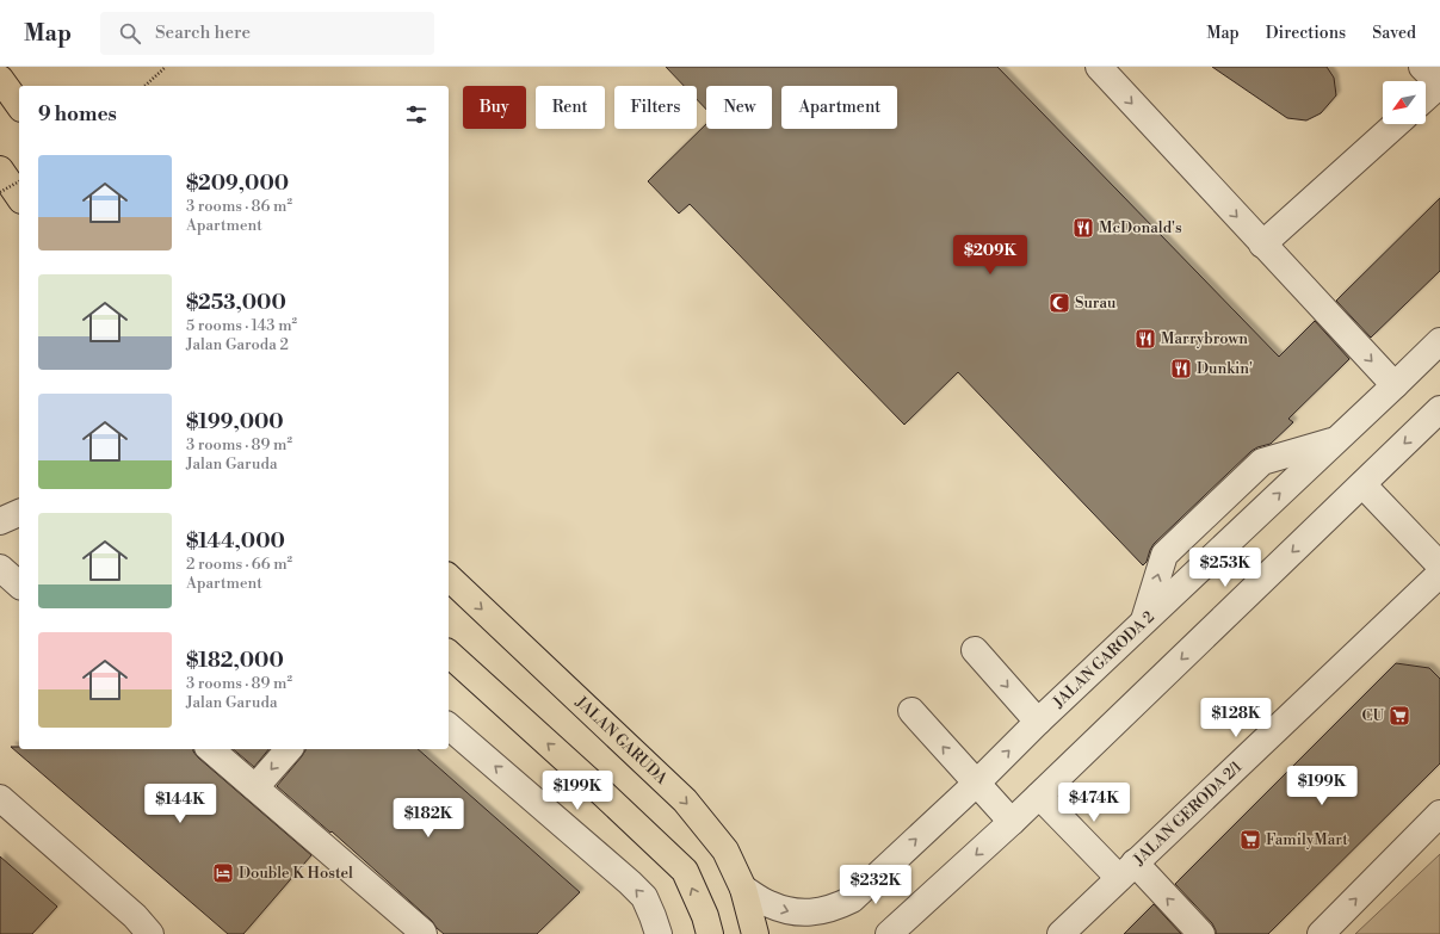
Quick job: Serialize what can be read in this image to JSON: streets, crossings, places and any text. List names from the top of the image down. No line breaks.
{"streets":{"main road":["JALAN GARUDA"],"street":["JALAN GARODA 2","JALAN GERODA 2/1"]},"crossings":[["JALAN GARODA 2","JALAN GARUDA"]],"places":{"restaurant":["McDonald's","Marrybrown","Dunkin'"],"mosque":["Surau"],"supermarket":["CU","FamilyMart"],"hotel":["Double K Hostel"]},"north":"bottom left","page":{"header":"Map","search":"Search here","nav":["Map","Directions","Saved"],"chip":["Buy","Rent","Filters","New","Apartment"],"heading":"9 homes","list":[{"name":"$209,000","note":"3 rooms · 86 m² · Apartment"},{"name":"$253,000","note":"5 rooms · 143 m² · Jalan Garoda 2"},{"name":"$199,000","note":"3 rooms · 89 m² · Jalan Garuda"},{"name":"$144,000","note":"2 rooms · 66 m² · Apartment"},{"name":"$182,000","note":"3 rooms · 89 m² · Jalan Garuda"}],"price":["$209K","$253K","$128K","$199K","$199K","$474K","$144K","$182K","$232K"]}}
